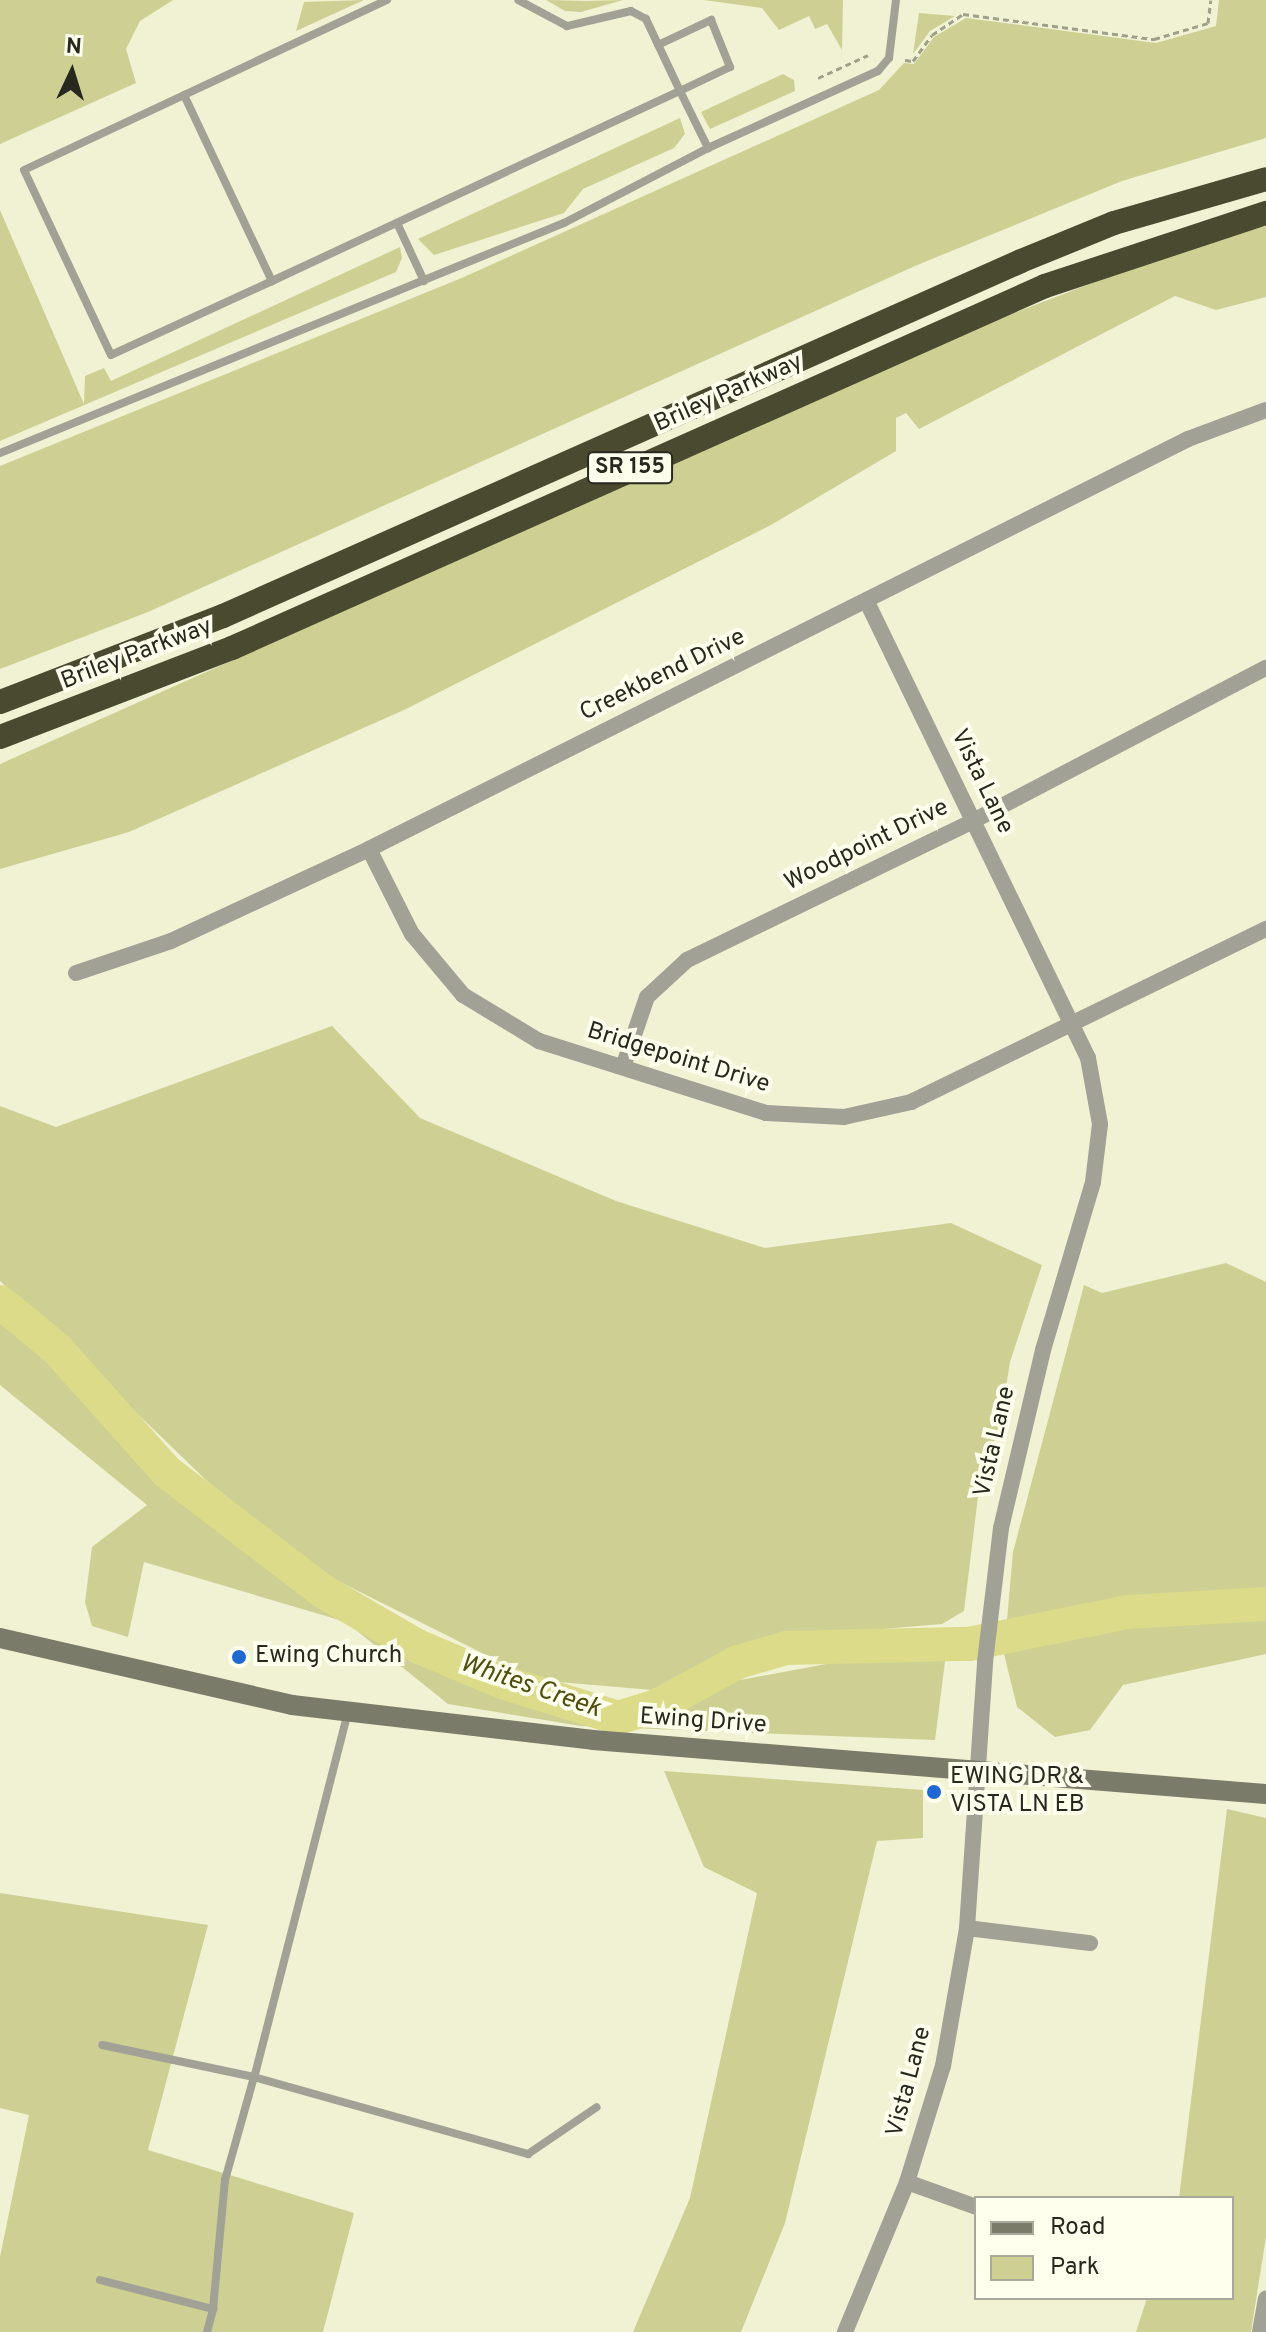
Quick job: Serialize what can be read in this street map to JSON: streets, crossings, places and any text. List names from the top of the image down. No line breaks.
{"streets":{"highway":["Briley Parkway","SR 155"],"street":["Creekbend Drive","Vista Lane","Woodpoint Drive","Bridgepoint Drive","Ewing Drive"]},"crossings":[["Creekbend Drive","Vista Lane"],["Creekbend Drive","Bridgepoint Drive"],["Vista Lane","Woodpoint Drive"],["Vista Lane","Bridgepoint Drive"],["Vista Lane","Ewing Drive"],["Woodpoint Drive","Bridgepoint Drive"]],"water":["Whites Creek"],"places":["Ewing Church","EWING DR & VISTA LN EB"],"legend":["Road","Park"],"north":"top"}
